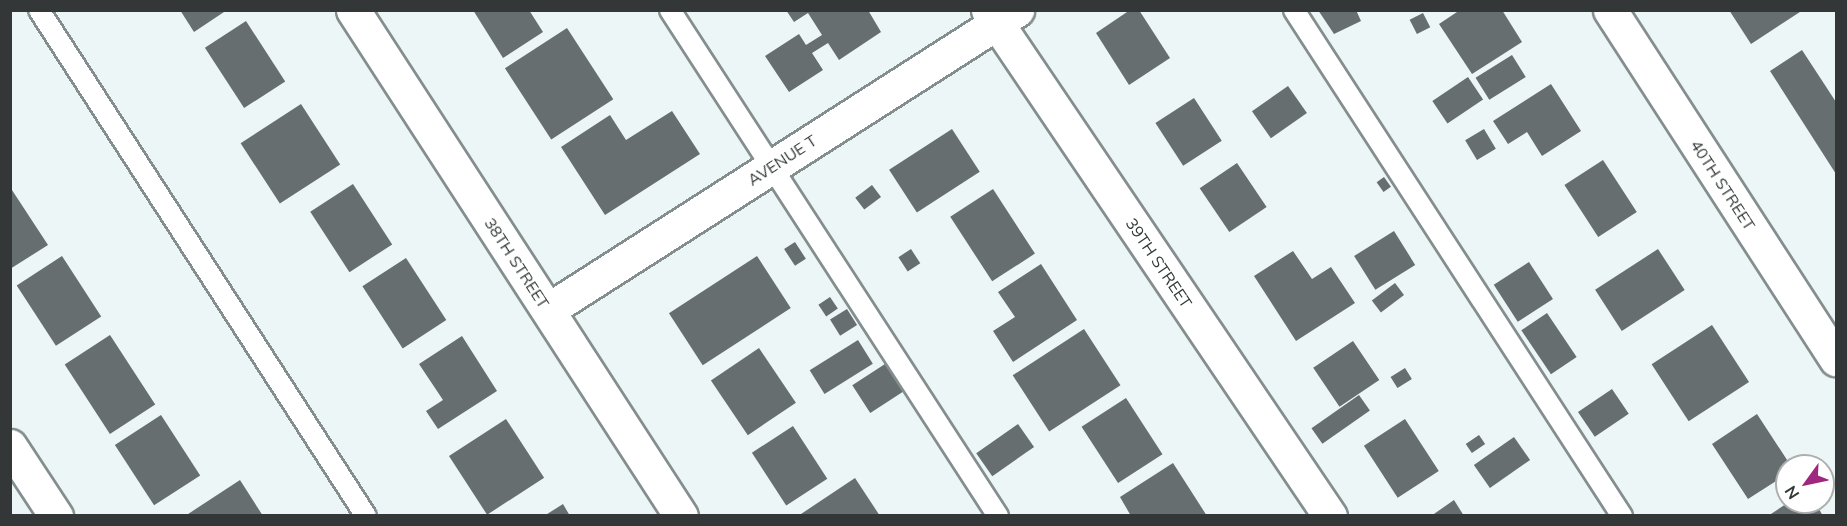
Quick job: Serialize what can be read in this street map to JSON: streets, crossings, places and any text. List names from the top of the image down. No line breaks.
{"streets":{"street":["AVENUE T","40TH STREET","38TH STREET","39TH STREET"]},"crossings":[["AVENUE T","38TH STREET"],["AVENUE T","39TH STREET"]],"north":"bottom left"}
